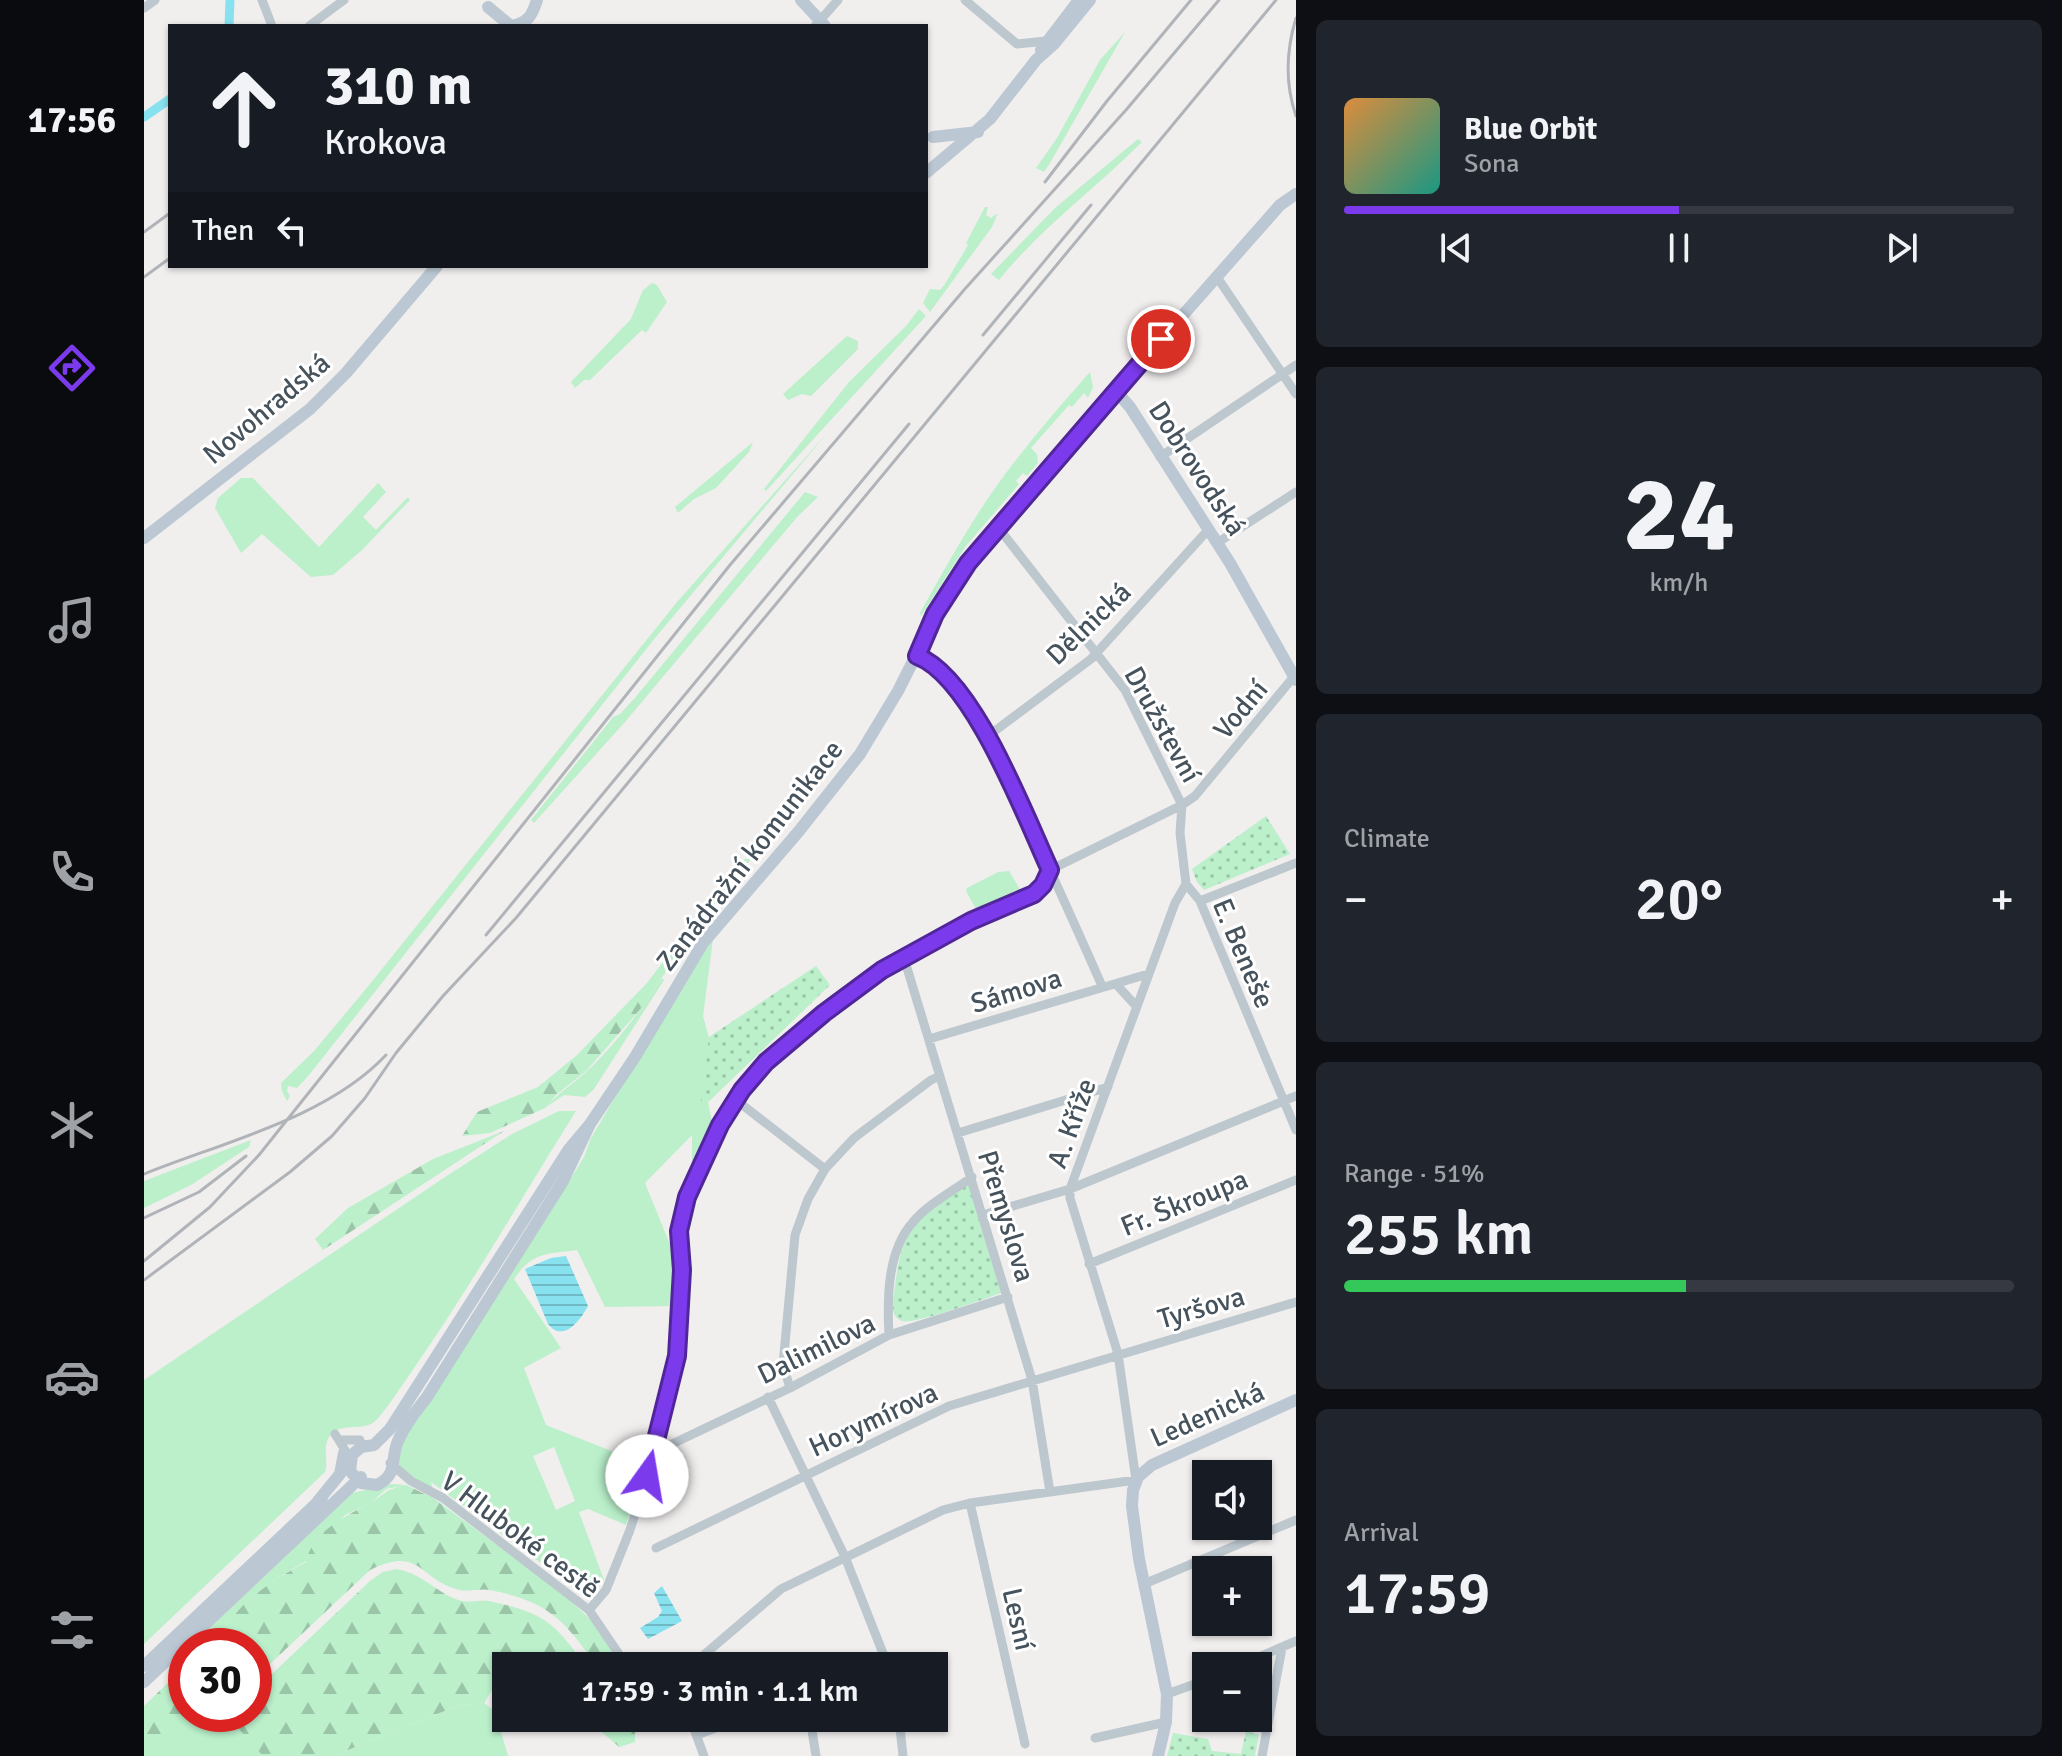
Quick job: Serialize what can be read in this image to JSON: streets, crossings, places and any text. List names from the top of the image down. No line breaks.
{"streets":{"main road":["Novohradská","Dobrovodská","Zanádražní komunikace","Ledenická"],"street":["Dělnická","Vodní","Družstevní","E. Beneše","Sámova","A. Kříže","Fr. Škroupa","Přemyslova","Tyršova","Dalimilova","Horymírova","V Hluboké cestě","Lesní"]},"crossings":[["Dobrovodská","Dělnická"],["Dobrovodská","Vodní"],["Dobrovodská","Zanádražní komunikace"],["Dělnická","Družstevní"],["Vodní","Družstevní"],["Družstevní","Zanádražní komunikace"],["Družstevní","E. Beneše"],["Družstevní","A. Kříže"],["Zanádražní komunikace","V Hluboké cestě"],["E. Beneše","A. Kříže"],["Sámova","A. Kříže"],["Sámova","Přemyslova"],["A. Kříže","Fr. Škroupa"],["A. Kříže","Tyršova"],["A. Kříže","Ledenická"],["A. Kříže","Horymírova"],["Přemyslova","Dalimilova"],["Přemyslova","Horymírova"],["Tyršova","Horymírova"]],"page":{"tabs":"17:56","turn":["310 m","Krokova"],"song":["Blue Orbit","Sona"],"then":"Then","tile":[["24","km/h"],"Climate",["Range · 51%","255 km"],["Arrival","17:59"]],"heat":["−","20°","+"],"map_buttons":["+","−"],"limit":"30","trip":"17:59 · 3 min · 1.1 km"}}
